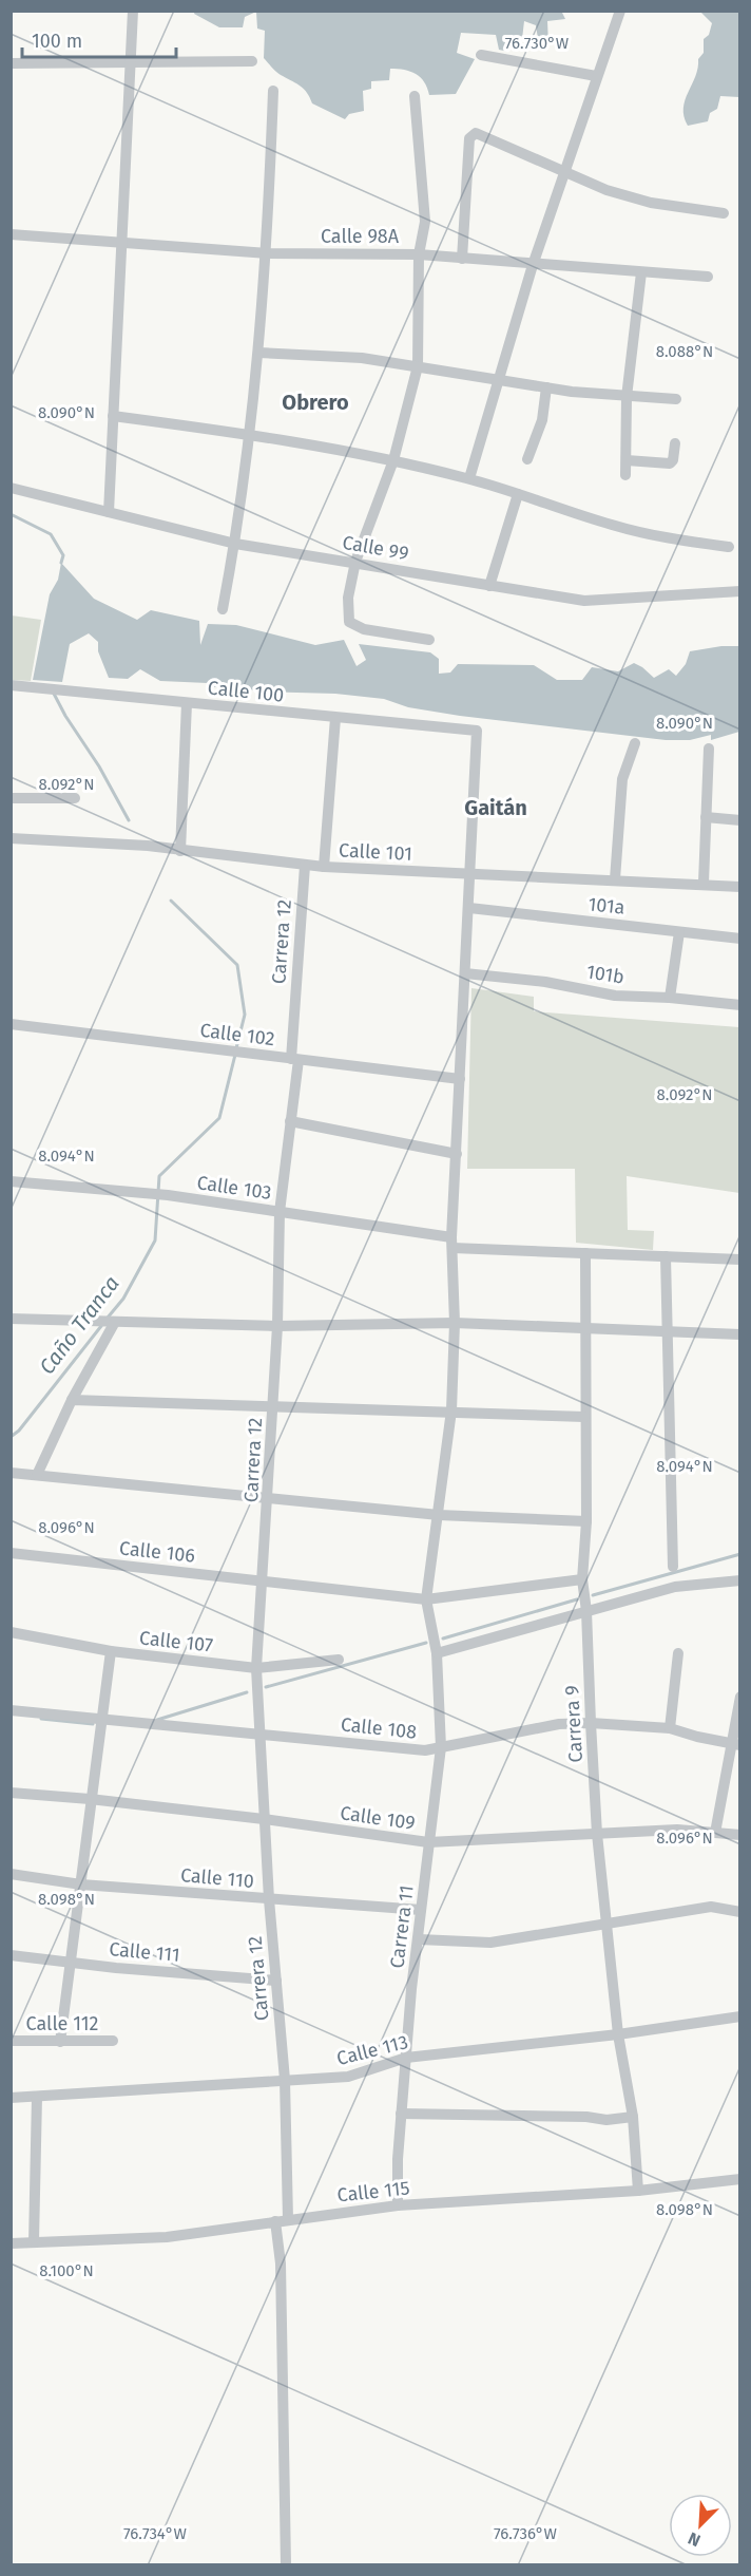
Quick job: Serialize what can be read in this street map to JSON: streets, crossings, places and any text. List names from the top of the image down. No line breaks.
{"streets":{"street":["Calle 98A","Calle 99","Calle 100","Calle 101","101a","Carrera 12","101b","Calle 102","Calle 103","Calle 106","Calle 107","Carrera 9","Calle 108","Calle 109","Calle 110","Carrera 11","Calle 111","Calle 112","Calle 113","Calle 115"]},"crossings":[["Calle 100","Carrera 11"],["Calle 101","Carrera 12"],["Calle 101","Carrera 11"],["101a","Carrera 11"],["Carrera 12","Calle 102"],["Carrera 12","Calle 103"],["Carrera 12","Calle 106"],["Carrera 12","Calle 107"],["Carrera 12","Calle 108"],["Carrera 12","Calle 109"],["Carrera 12","Calle 110"],["Carrera 12","Calle 111"],["Carrera 12","Calle 113"],["Carrera 12","Calle 115"],["101b","Carrera 11"],["Calle 102","Carrera 11"],["Calle 103","Carrera 9"],["Calle 103","Carrera 11"],["Calle 106","Carrera 9"],["Calle 106","Carrera 11"],["Carrera 9","Calle 108"],["Carrera 9","Calle 109"],["Carrera 9","Calle 113"],["Carrera 9","Calle 115"],["Calle 108","Carrera 11"],["Calle 109","Carrera 11"],["Calle 110","Carrera 11"],["Carrera 11","Calle 113"],["Carrera 11","Calle 115"]],"districts":["Obrero","Gaitán"],"water":["Caño Tranca"],"scale_bar":"100 m","north":"bottom left","coordinates":["76.730°W","8.088°N","8.090°N","8.092°N","8.094°N","8.096°N","8.098°N","8.100°N","76.734°W","76.736°W"]}
